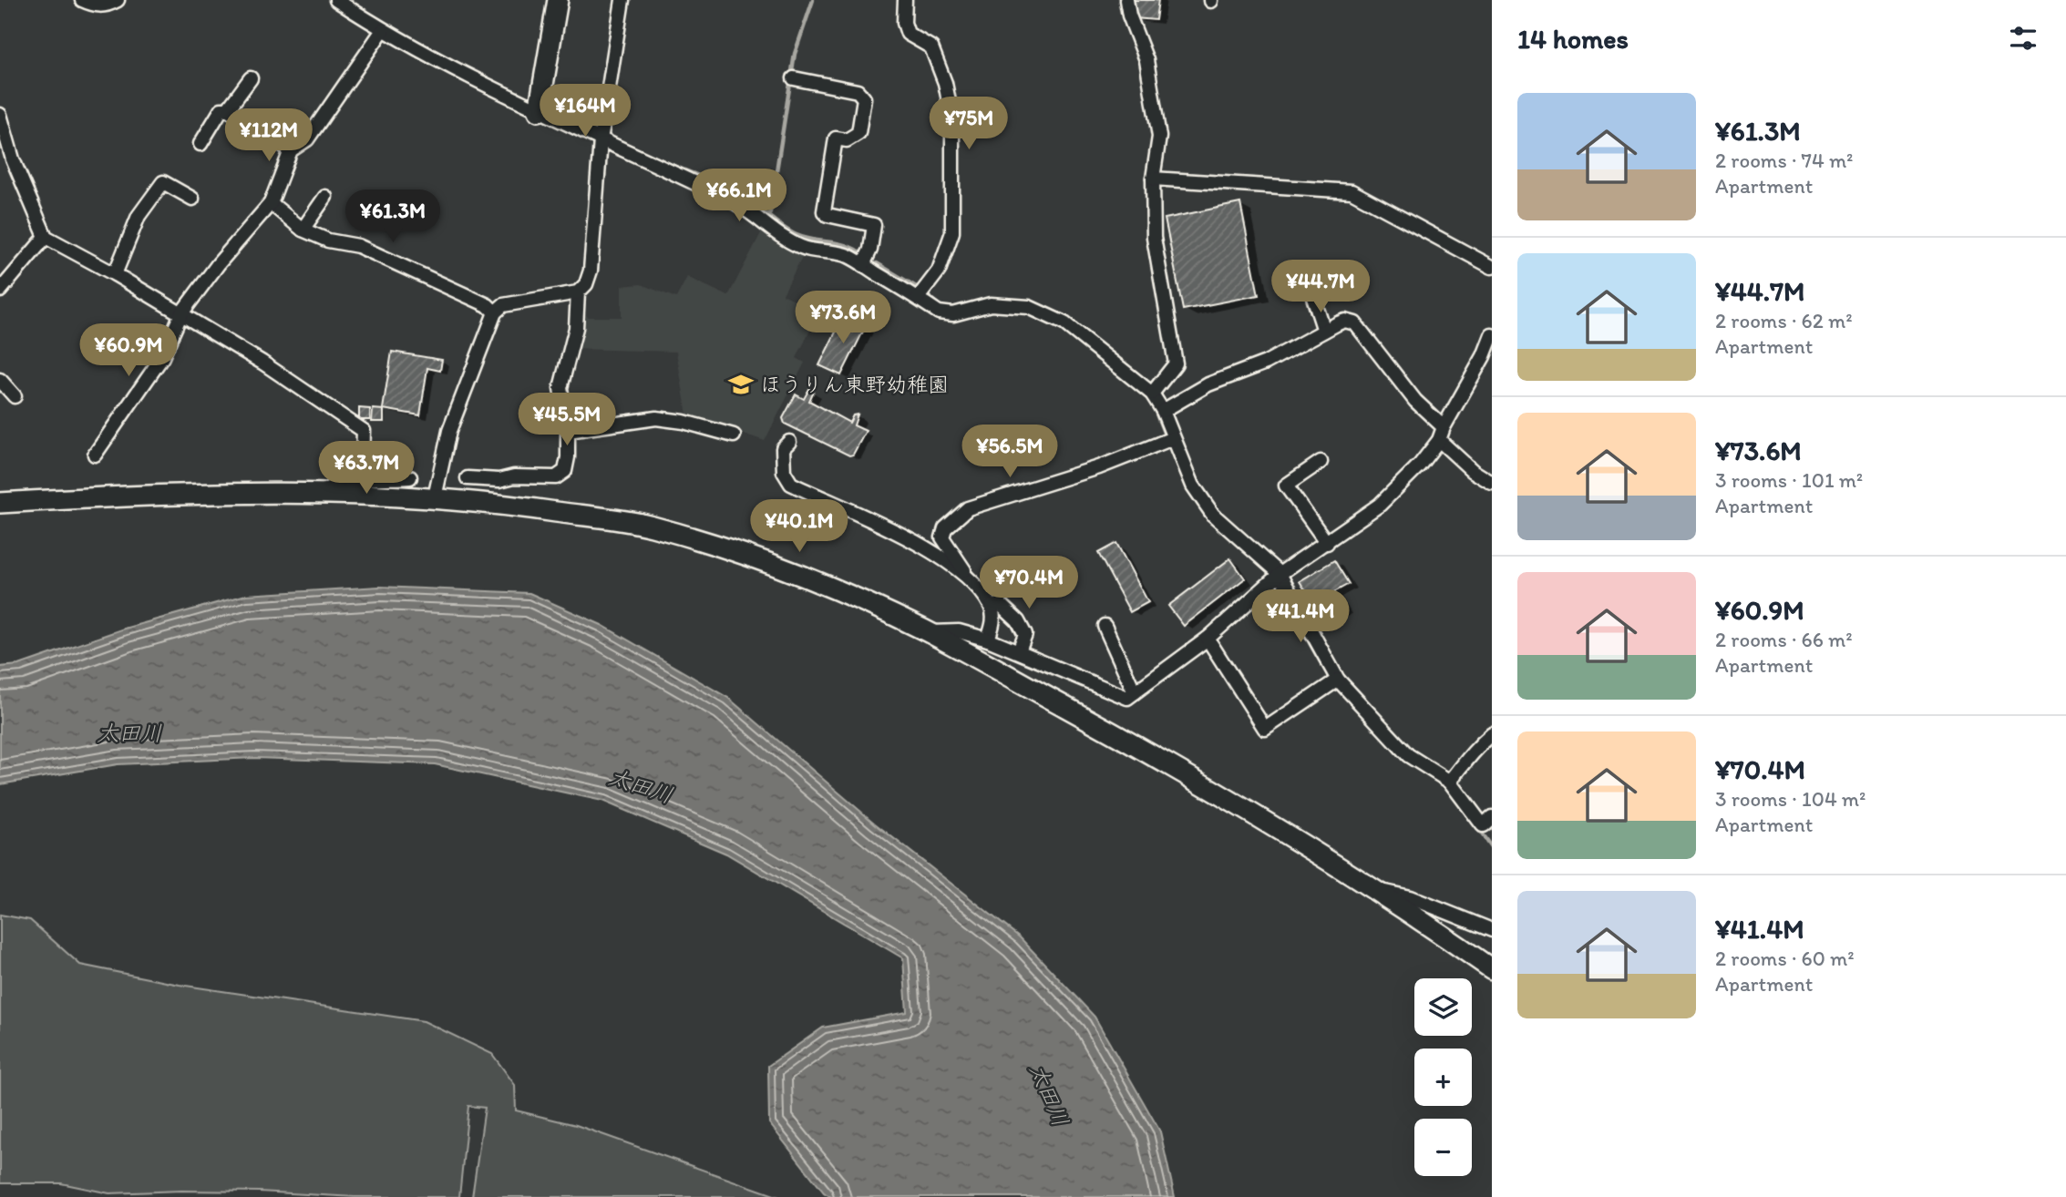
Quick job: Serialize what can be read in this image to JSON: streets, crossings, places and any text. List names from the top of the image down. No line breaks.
{"water":["太田川"],"places":{"school or university":["ほうりん東野幼稚園"]},"page":{"heading":"14 homes","list":[{"name":"¥61.3M","note":"2 rooms · 74 m² · Apartment"},{"name":"¥44.7M","note":"2 rooms · 62 m² · Apartment"},{"name":"¥73.6M","note":"3 rooms · 101 m² · Apartment"},{"name":"¥60.9M","note":"2 rooms · 66 m² · Apartment"},{"name":"¥70.4M","note":"3 rooms · 104 m² · Apartment"},{"name":"¥41.4M","note":"2 rooms · 60 m² · Apartment"}],"price":["¥164M","¥75M","¥112M","¥66.1M","¥61.3M","¥44.7M","¥73.6M","¥60.9M","¥45.5M","¥56.5M","¥63.7M","¥40.1M","¥70.4M","¥41.4M"],"map_buttons":["+","−"]}}
